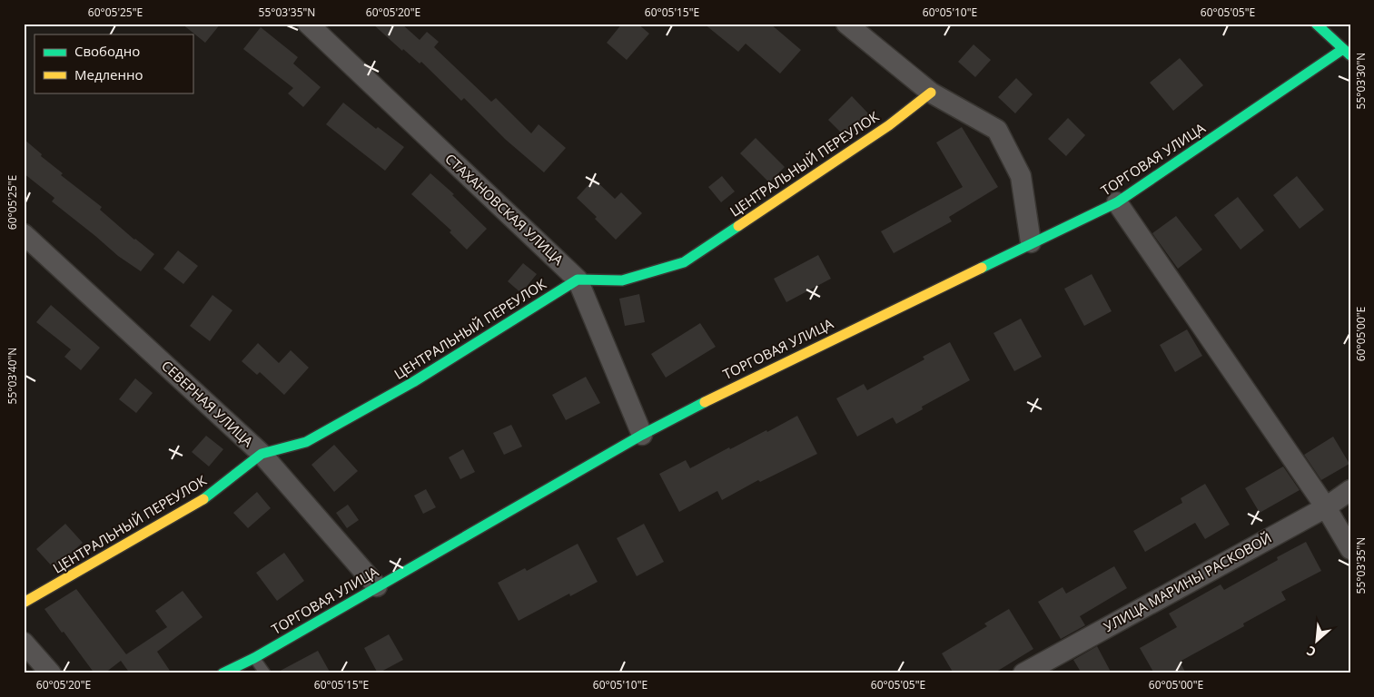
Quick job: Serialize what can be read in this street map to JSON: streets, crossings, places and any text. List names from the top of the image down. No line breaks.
{"streets":{"street":["ТОРГОВАЯ УЛИЦА","ЦЕНТРАЛЬНЫЙ ПЕРЕУЛОК","СТАХАНОВСКАЯ УЛИЦА","СЕВЕРНАЯ УЛИЦА","УЛИЦА МАРИНЫ РАСКОВОЙ"]},"crossings":[["ТОРГОВАЯ УЛИЦА","СТАХАНОВСКАЯ УЛИЦА"],["ТОРГОВАЯ УЛИЦА","СЕВЕРНАЯ УЛИЦА"],["ЦЕНТРАЛЬНЫЙ ПЕРЕУЛОК","СТАХАНОВСКАЯ УЛИЦА"],["ЦЕНТРАЛЬНЫЙ ПЕРЕУЛОК","СЕВЕРНАЯ УЛИЦА"]],"legend":["Свободно","Медленно"],"north":"bottom left","coordinates":["60°05'25\"E","55°03'35\"N","60°05'20\"E","60°05'15\"E","60°05'10\"E","60°05'05\"E","55°03'30\"N","60°05'00\"E","55°03'40\"N"]}
